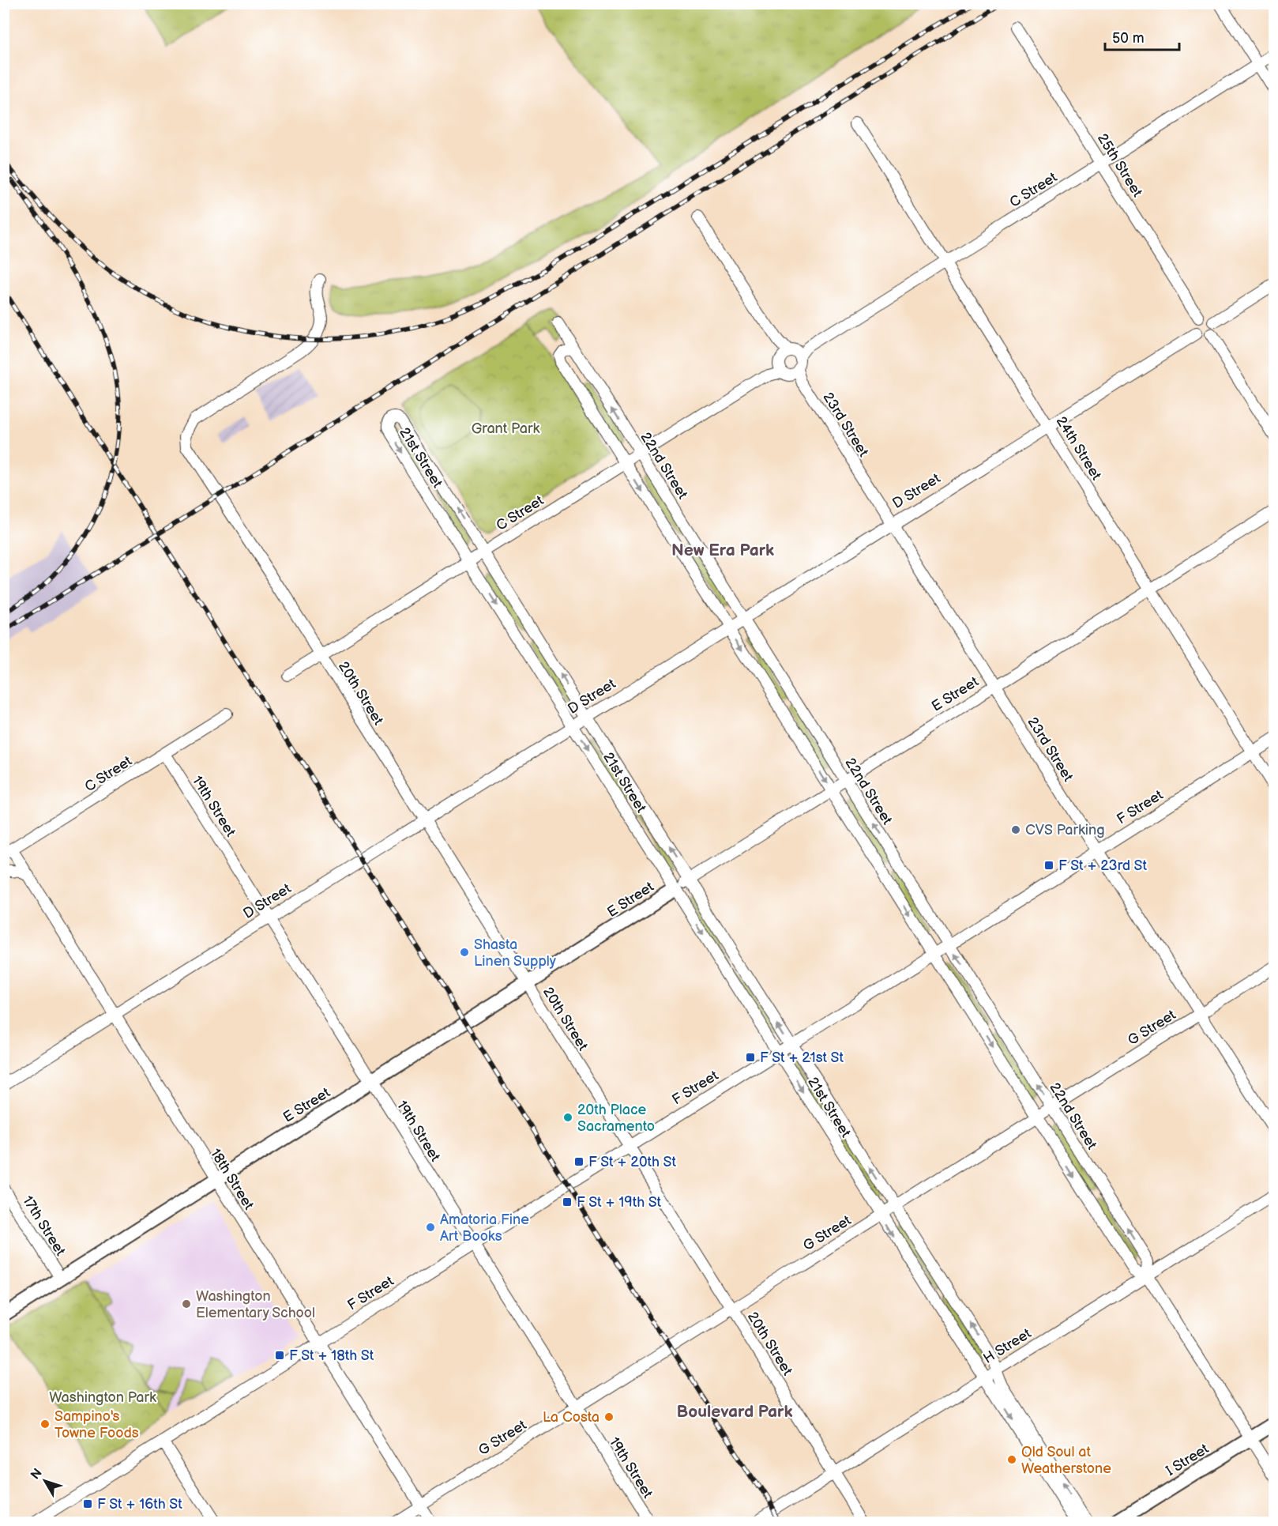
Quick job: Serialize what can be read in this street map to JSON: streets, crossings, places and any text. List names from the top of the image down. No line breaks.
{"streets":{"street":["25th Street","C Street","23rd Street","24th Street","21st Street","22nd Street","D Street","20th Street","E Street","19th Street","F Street","G Street","18th Street","17th Street","H Street","I Street"]},"crossings":[["25th Street","C Street"],["25th Street","D Street"],["C Street","23rd Street"],["C Street","24th Street"],["C Street","21st Street"],["C Street","22nd Street"],["C Street","20th Street"],["C Street","19th Street"],["C Street","18th Street"],["23rd Street","D Street"],["23rd Street","E Street"],["23rd Street","F Street"],["23rd Street","G Street"],["24th Street","D Street"],["24th Street","E Street"],["24th Street","F Street"],["21st Street","D Street"],["21st Street","E Street"],["21st Street","F Street"],["21st Street","G Street"],["21st Street","H Street"],["22nd Street","D Street"],["22nd Street","E Street"],["22nd Street","F Street"],["22nd Street","G Street"],["22nd Street","H Street"],["22nd Street","I Street"],["D Street","20th Street"],["D Street","19th Street"],["D Street","18th Street"],["20th Street","E Street"],["20th Street","F Street"],["20th Street","G Street"],["20th Street","H Street"],["E Street","19th Street"],["E Street","18th Street"],["E Street","17th Street"],["19th Street","F Street"],["19th Street","G Street"],["F Street","18th Street"],["G Street","18th Street"]],"districts":["New Era Park","Boulevard Park"],"parks":["Grant Park","Washington Park"],"places":{"other":["CVS Parking","Shasta Linen Supply","20th Place Sacramento","Amatoria Fine Art Books","Washington Elementary School","La Costa","Sampino's Towne Foods","Old Soul at Weatherstone"],"transit":["F St + 23rd St","F St + 21st St","F St + 20th St","F St + 19th St","F St + 18th St","F St + 16th St"]},"scale_bar":"50 m","north":"top left"}
